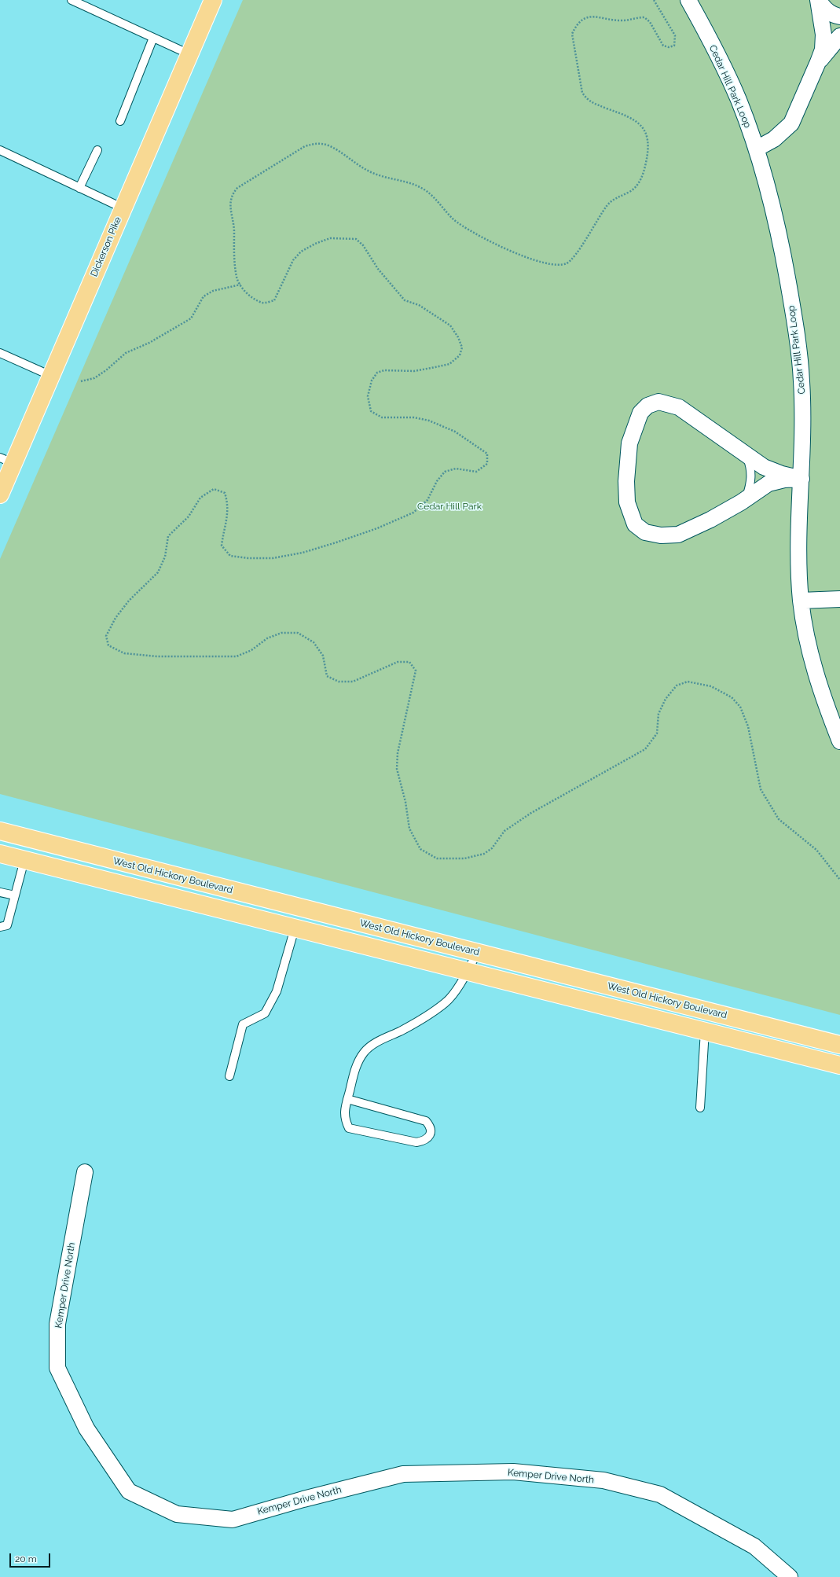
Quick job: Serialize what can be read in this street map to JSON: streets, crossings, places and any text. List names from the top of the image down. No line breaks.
{"streets":{"main road":["Dickerson Pike","West Old Hickory Boulevard"],"street":["Cedar Hill Park Loop","Kemper Drive North"]},"parks":["Cedar Hill Park"],"scale_bar":"20 m"}
